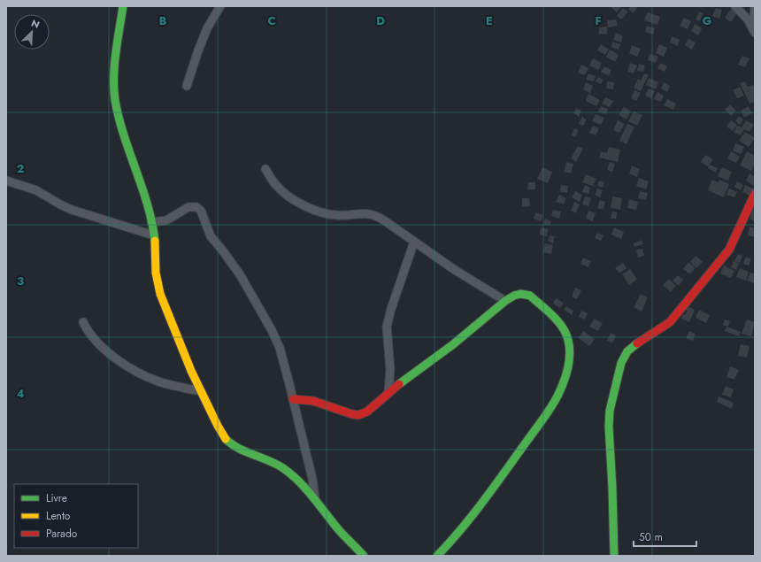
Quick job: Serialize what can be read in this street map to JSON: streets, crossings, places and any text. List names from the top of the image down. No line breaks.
{"legend":["Livre","Lento","Parado"],"scale_bar":"50 m","north":"top right","grid":{"columns":["B","C","D","E","F","G"],"rows":["2","3","4"]}}
